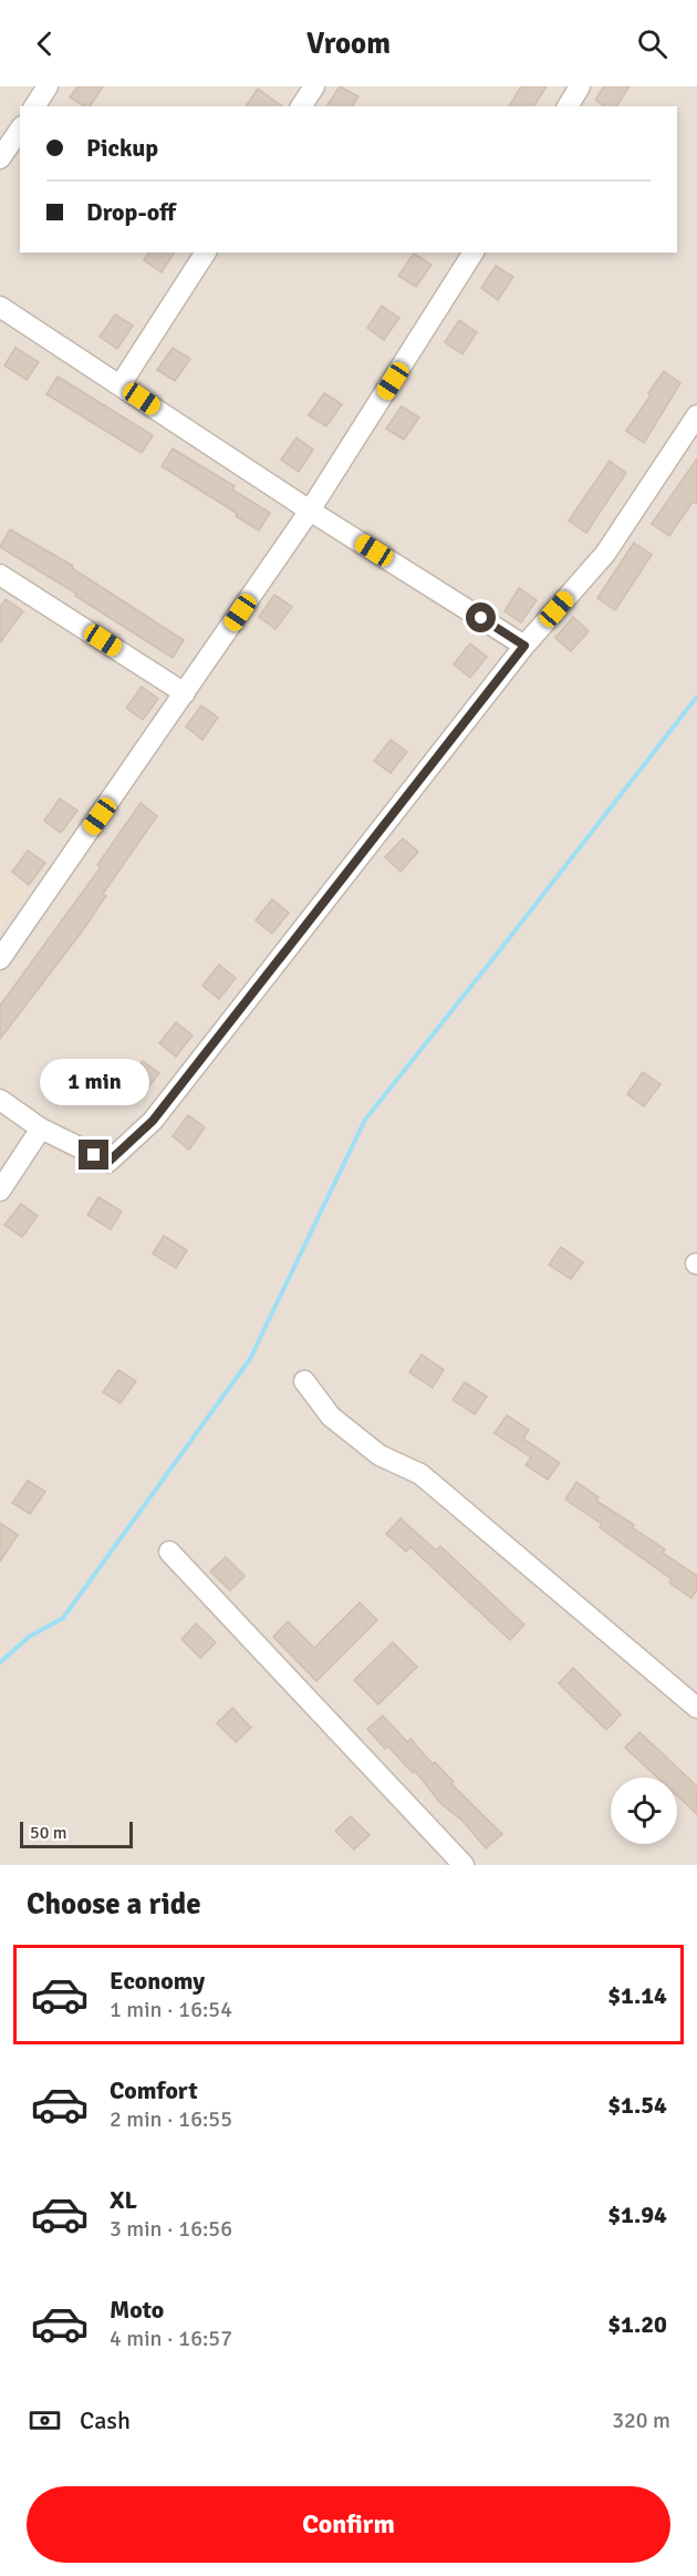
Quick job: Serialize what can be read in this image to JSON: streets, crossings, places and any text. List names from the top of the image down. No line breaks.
{"scale_bar":"50 m","page":{"header":"Vroom","banner":["Pickup","Drop-off"],"bubble":"1 min","scale":"50 m","heading":"Choose a ride","list":[{"name":"Economy","note":"1 min · 16:54","value":"$1.14"},{"name":"Comfort","note":"2 min · 16:55","value":"$1.54"},{"name":"XL","note":"3 min · 16:56","value":"$1.94"},{"name":"Moto","note":"4 min · 16:57","value":"$1.20"}],"pay":["Cash","320 m"],"buttons":"Confirm"}}
